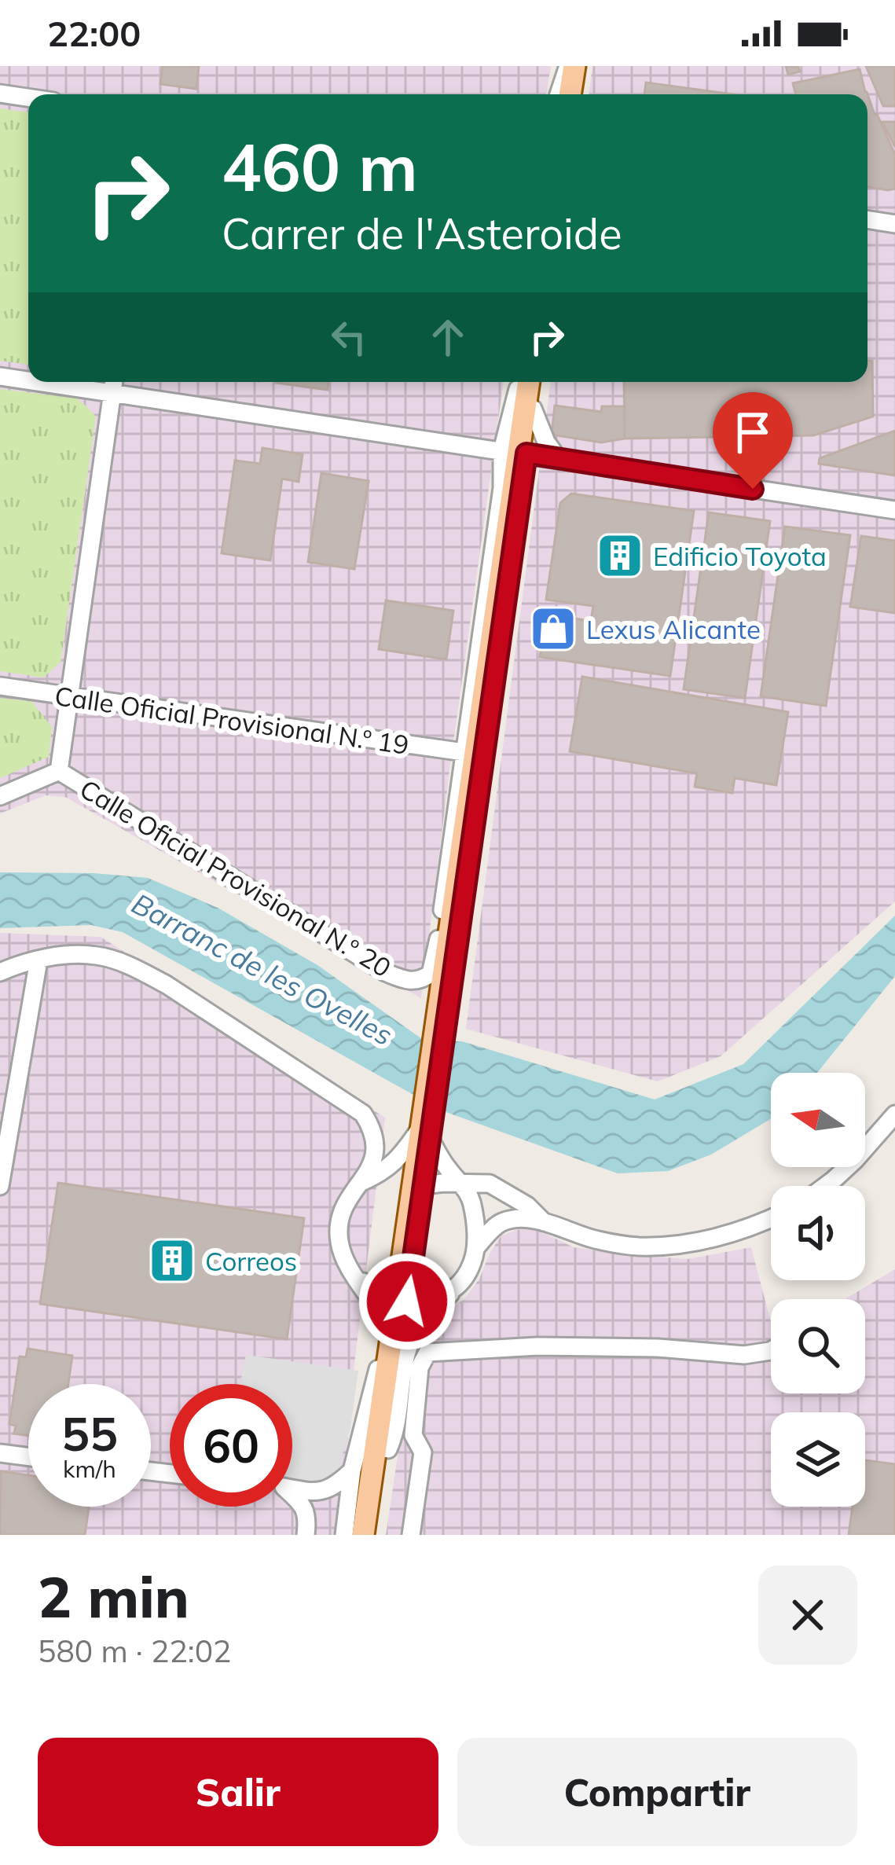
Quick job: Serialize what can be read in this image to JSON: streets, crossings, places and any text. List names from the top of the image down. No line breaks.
{"streets":{"street":["Calle Oficial Provisional N.º 19","Calle Oficial Provisional N.º 20"]},"crossings":[["Calle Oficial Provisional N.º 19","Calle Oficial Provisional N.º 20"]],"water":["Barranc de les Ovelles"],"places":{"building":["Edificio Toyota","Correos"],"shop":["Lexus Alicante"]},"north":"left","page":{"status":"22:00","turn":["460 m","Carrer de l'Asteroide"],"speed":"55 km/h","limit":"60","heading":["2 min","580 m · 22:02"],"buttons":["Salir","Compartir"]}}
